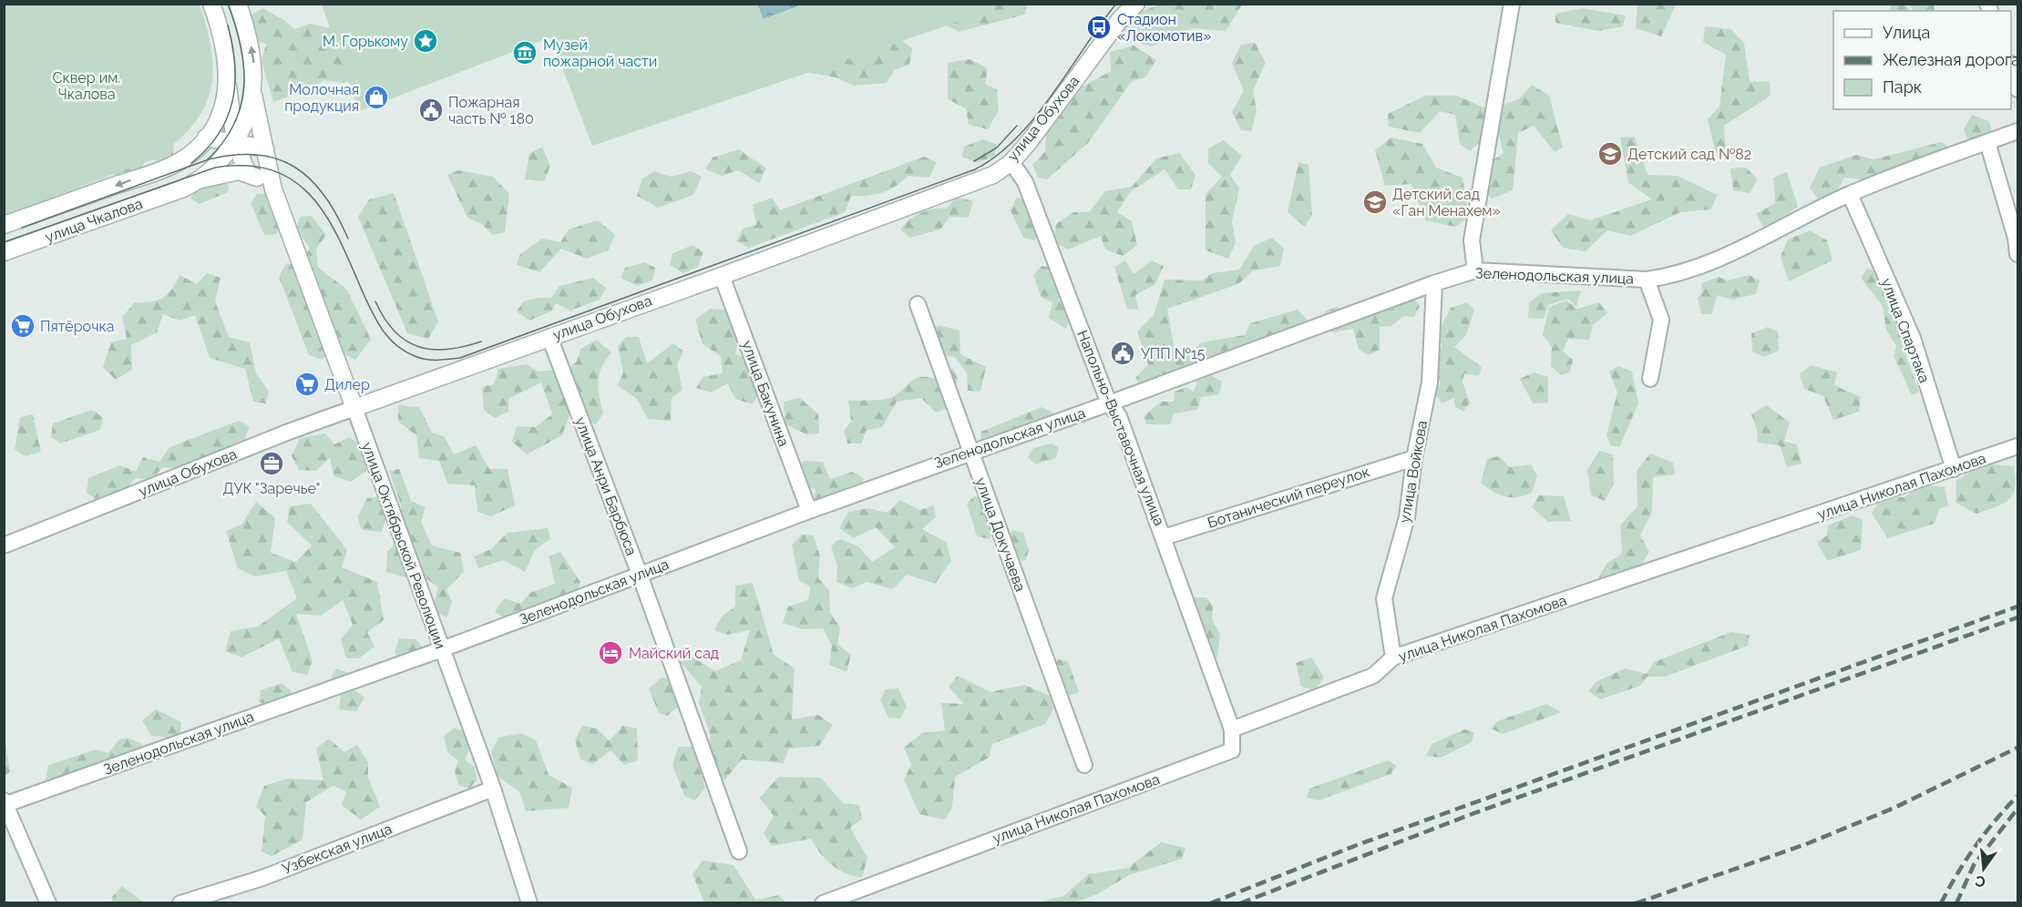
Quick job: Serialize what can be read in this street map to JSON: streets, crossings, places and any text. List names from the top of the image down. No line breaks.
{"streets":{"street":["улица Обухова","улица Чкалова","Зеленодольская улица","улица Спартака","улица Бакунина","Напольно-Выставочная улица","улица Войкова","улица Анри Барбюса","улица Николая Пахомова","Ботанический переулок","улица Докучаева","улица Октябрьской Революции","Узбекская улица"]},"crossings":[["улица Обухова","улица Бакунина"],["улица Обухова","Напольно-Выставочная улица"],["улица Обухова","улица Анри Барбюса"],["улица Обухова","улица Октябрьской Революции"],["Зеленодольская улица","улица Спартака"],["Зеленодольская улица","улица Бакунина"],["Зеленодольская улица","Напольно-Выставочная улица"],["Зеленодольская улица","улица Войкова"],["Зеленодольская улица","улица Анри Барбюса"],["Зеленодольская улица","улица Докучаева"],["Зеленодольская улица","улица Октябрьской Революции"],["улица Спартака","улица Николая Пахомова"],["Напольно-Выставочная улица","улица Николая Пахомова"],["Напольно-Выставочная улица","Ботанический переулок"],["улица Войкова","улица Николая Пахомова"],["улица Войкова","Ботанический переулок"],["улица Октябрьской Революции","Узбекская улица"]],"parks":["Сквер им. Чкалова"],"places":{"bus stop":["Стадион «Локомотив»"],"place":["М. Горькому"],"museum":["Музей пожарной части"],"shop":["Молочная продукция"],"public building":["Пожарная часть № 180","УПП №15"],"school or university":["Детский сад №82","Детский сад «Ган Менахем»"],"supermarket":["Пятёрочка","Дилер"],"office":["ДУК \"Заречье\""],"hotel":["Майский сад"]},"legend":["Улица","Железная дорога","Парк"],"north":"bottom"}
